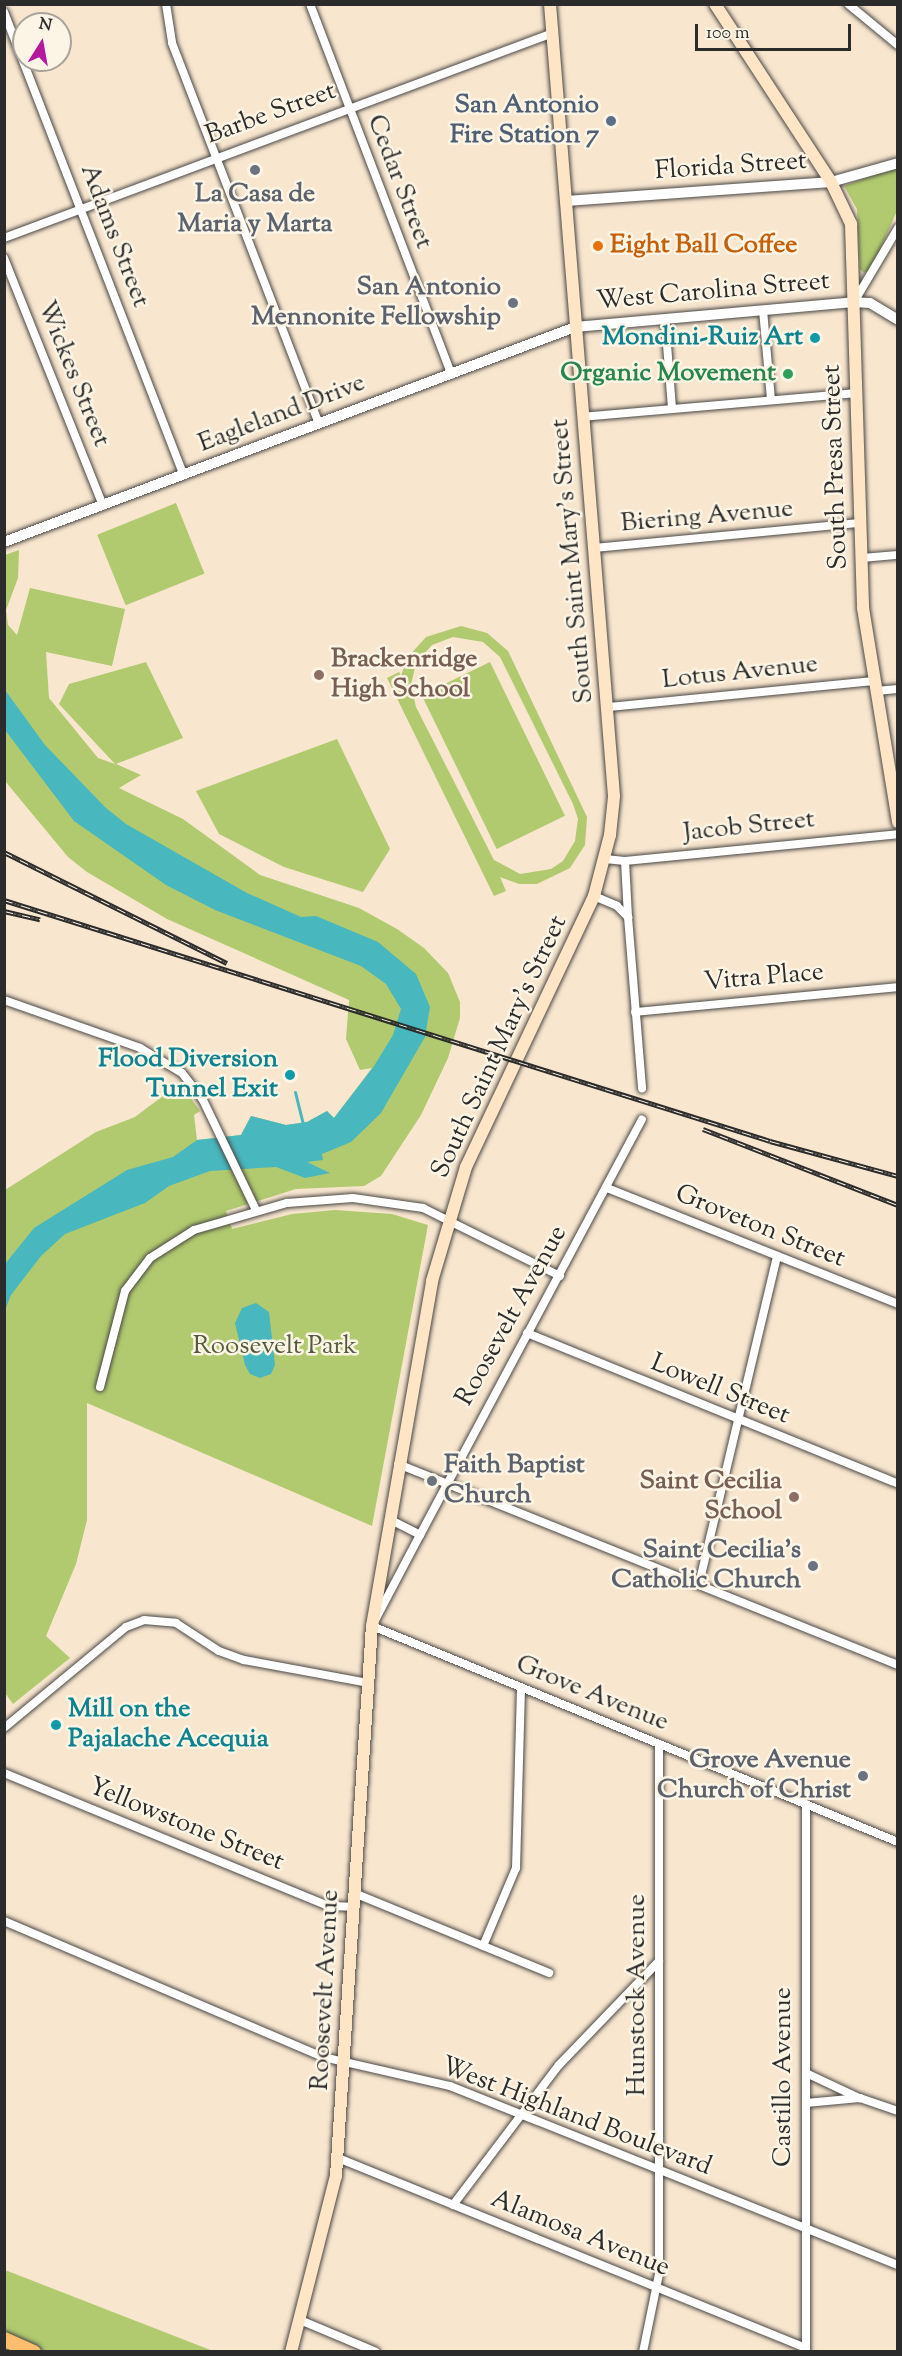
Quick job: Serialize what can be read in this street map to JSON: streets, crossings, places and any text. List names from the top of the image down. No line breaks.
{"streets":{"main road":["South Presa Street","South Saint Mary's Street","Roosevelt Avenue"],"street":["Barbe Street","Florida Street","Cedar Street","Adams Street","West Carolina Street","Wickes Street","Eagleland Drive","Biering Avenue","Lotus Avenue","Jacob Street","Vitra Place","Groveton Street","Lowell Street","Grove Avenue","Yellowstone Street","Hunstock Avenue","Castillo Avenue","West Highland Boulevard","Alamosa Avenue"]},"crossings":[["Barbe Street","Cedar Street"],["Barbe Street","Adams Street"],["Barbe Street","South Saint Mary's Street"],["Florida Street","South Presa Street"],["Florida Street","South Saint Mary's Street"],["Cedar Street","Eagleland Drive"],["Adams Street","Eagleland Drive"],["West Carolina Street","Eagleland Drive"],["West Carolina Street","South Presa Street"],["West Carolina Street","South Saint Mary's Street"],["Wickes Street","Eagleland Drive"],["Eagleland Drive","South Saint Mary's Street"],["South Presa Street","Biering Avenue"],["South Presa Street","Lotus Avenue"],["Biering Avenue","South Saint Mary's Street"],["South Saint Mary's Street","Lotus Avenue"],["South Saint Mary's Street","Jacob Street"],["South Saint Mary's Street","Roosevelt Avenue"],["Groveton Street","Roosevelt Avenue"],["Roosevelt Avenue","Lowell Street"],["Roosevelt Avenue","Grove Avenue"],["Roosevelt Avenue","Yellowstone Street"],["Roosevelt Avenue","West Highland Boulevard"],["Roosevelt Avenue","Alamosa Avenue"],["Grove Avenue","Hunstock Avenue"],["Grove Avenue","Castillo Avenue"],["Hunstock Avenue","West Highland Boulevard"],["Hunstock Avenue","Alamosa Avenue"],["Castillo Avenue","West Highland Boulevard"],["Castillo Avenue","Alamosa Avenue"]],"parks":["Roosevelt Park"],"places":["San Antonio Fire Station 7","La Casa de Maria y Marta","Eight Ball Coffee","San Antonio Mennonite Fellowship","Mondini-Ruiz Art","Organic Movement","Brackenridge High School","Flood Diversion Tunnel Exit","Faith Baptist Church","Saint Cecilia School","Saint Cecilia's Catholic Church","Mill on the Pajalache Acequia","Grove Avenue Church of Christ"],"scale_bar":"100 m","north":"top"}
